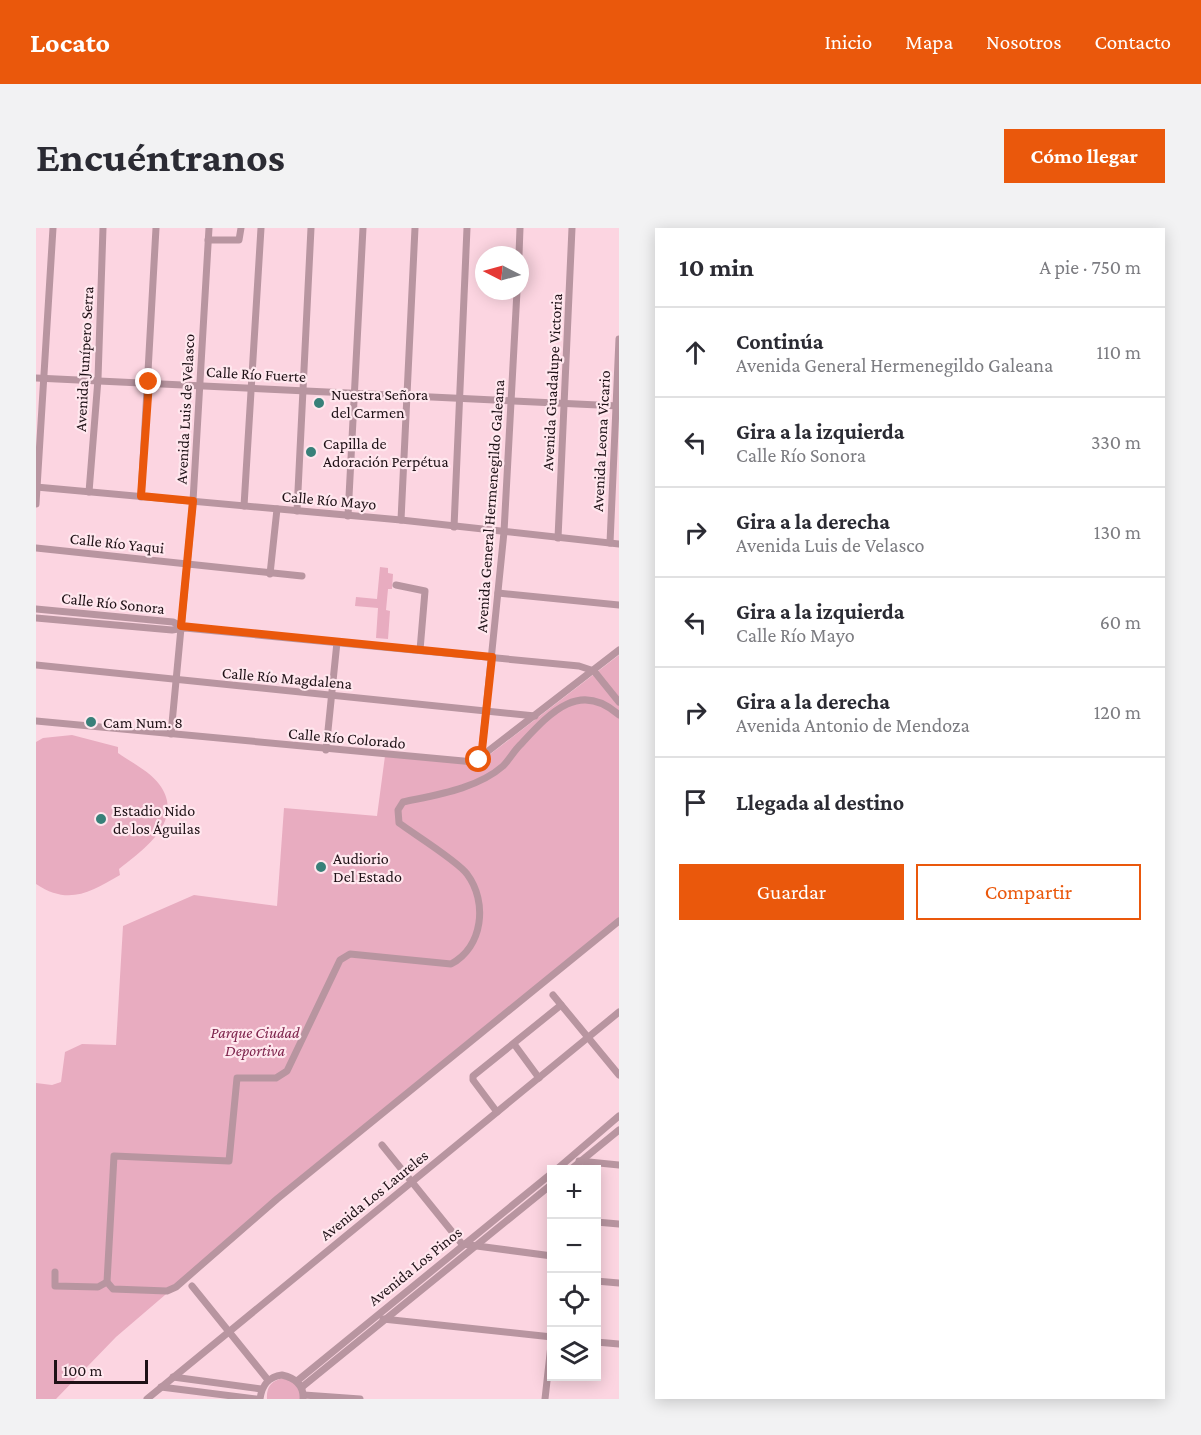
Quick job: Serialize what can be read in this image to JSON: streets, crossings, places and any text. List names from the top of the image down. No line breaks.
{"streets":{"street":["Avenida Junípero Serra","Calle Río Fuerte","Avenida Guadalupe Victoria","Avenida Luis de Velasco","Avenida Leona Vicario","Calle Río Mayo","Avenida General Hermenegildo Galeana","Calle Río Yaqui","Calle Río Sonora","Calle Río Magdalena","Calle Río Colorado","Avenida Los Laureles","Avenida Los Pinos"]},"crossings":[["Avenida Junípero Serra","Calle Río Fuerte"],["Avenida Junípero Serra","Calle Río Mayo"],["Calle Río Fuerte","Avenida Guadalupe Victoria"],["Calle Río Fuerte","Avenida Luis de Velasco"],["Calle Río Fuerte","Avenida Leona Vicario"],["Calle Río Fuerte","Avenida General Hermenegildo Galeana"],["Avenida Guadalupe Victoria","Calle Río Mayo"],["Avenida Luis de Velasco","Calle Río Mayo"],["Avenida Luis de Velasco","Calle Río Yaqui"],["Avenida Luis de Velasco","Calle Río Sonora"],["Avenida Luis de Velasco","Calle Río Magdalena"],["Avenida Luis de Velasco","Calle Río Colorado"],["Avenida Leona Vicario","Calle Río Mayo"],["Calle Río Mayo","Avenida General Hermenegildo Galeana"],["Avenida General Hermenegildo Galeana","Calle Río Sonora"],["Avenida General Hermenegildo Galeana","Calle Río Magdalena"],["Avenida General Hermenegildo Galeana","Calle Río Colorado"]],"parks":["Parque Ciudad Deportiva"],"places":["Nuestra Señora del Carmen","Capilla de Adoración Perpétua","Cam Num. 8","Estadio Nido de los Águilas","Audiorio Del Estado"],"scale_bar":"100 m","north":"left","page":{"header":"Locato","nav":["Inicio","Mapa","Nosotros","Contacto"],"buttons":["Cómo llegar",["Guardar","Compartir"]],"title":"Encuéntranos","heading":["10 min","A pie · 750 m"],"list":[["Continúa","Avenida General Hermenegildo Galeana","110 m"],["Gira a la izquierda","Calle Río Sonora","330 m"],["Gira a la derecha","Avenida Luis de Velasco","130 m"],["Gira a la izquierda","Calle Río Mayo","60 m"],["Gira a la derecha","Avenida Antonio de Mendoza","120 m"],"Llegada al destino"],"map_buttons":["+","−"],"scale":"100 m"}}
